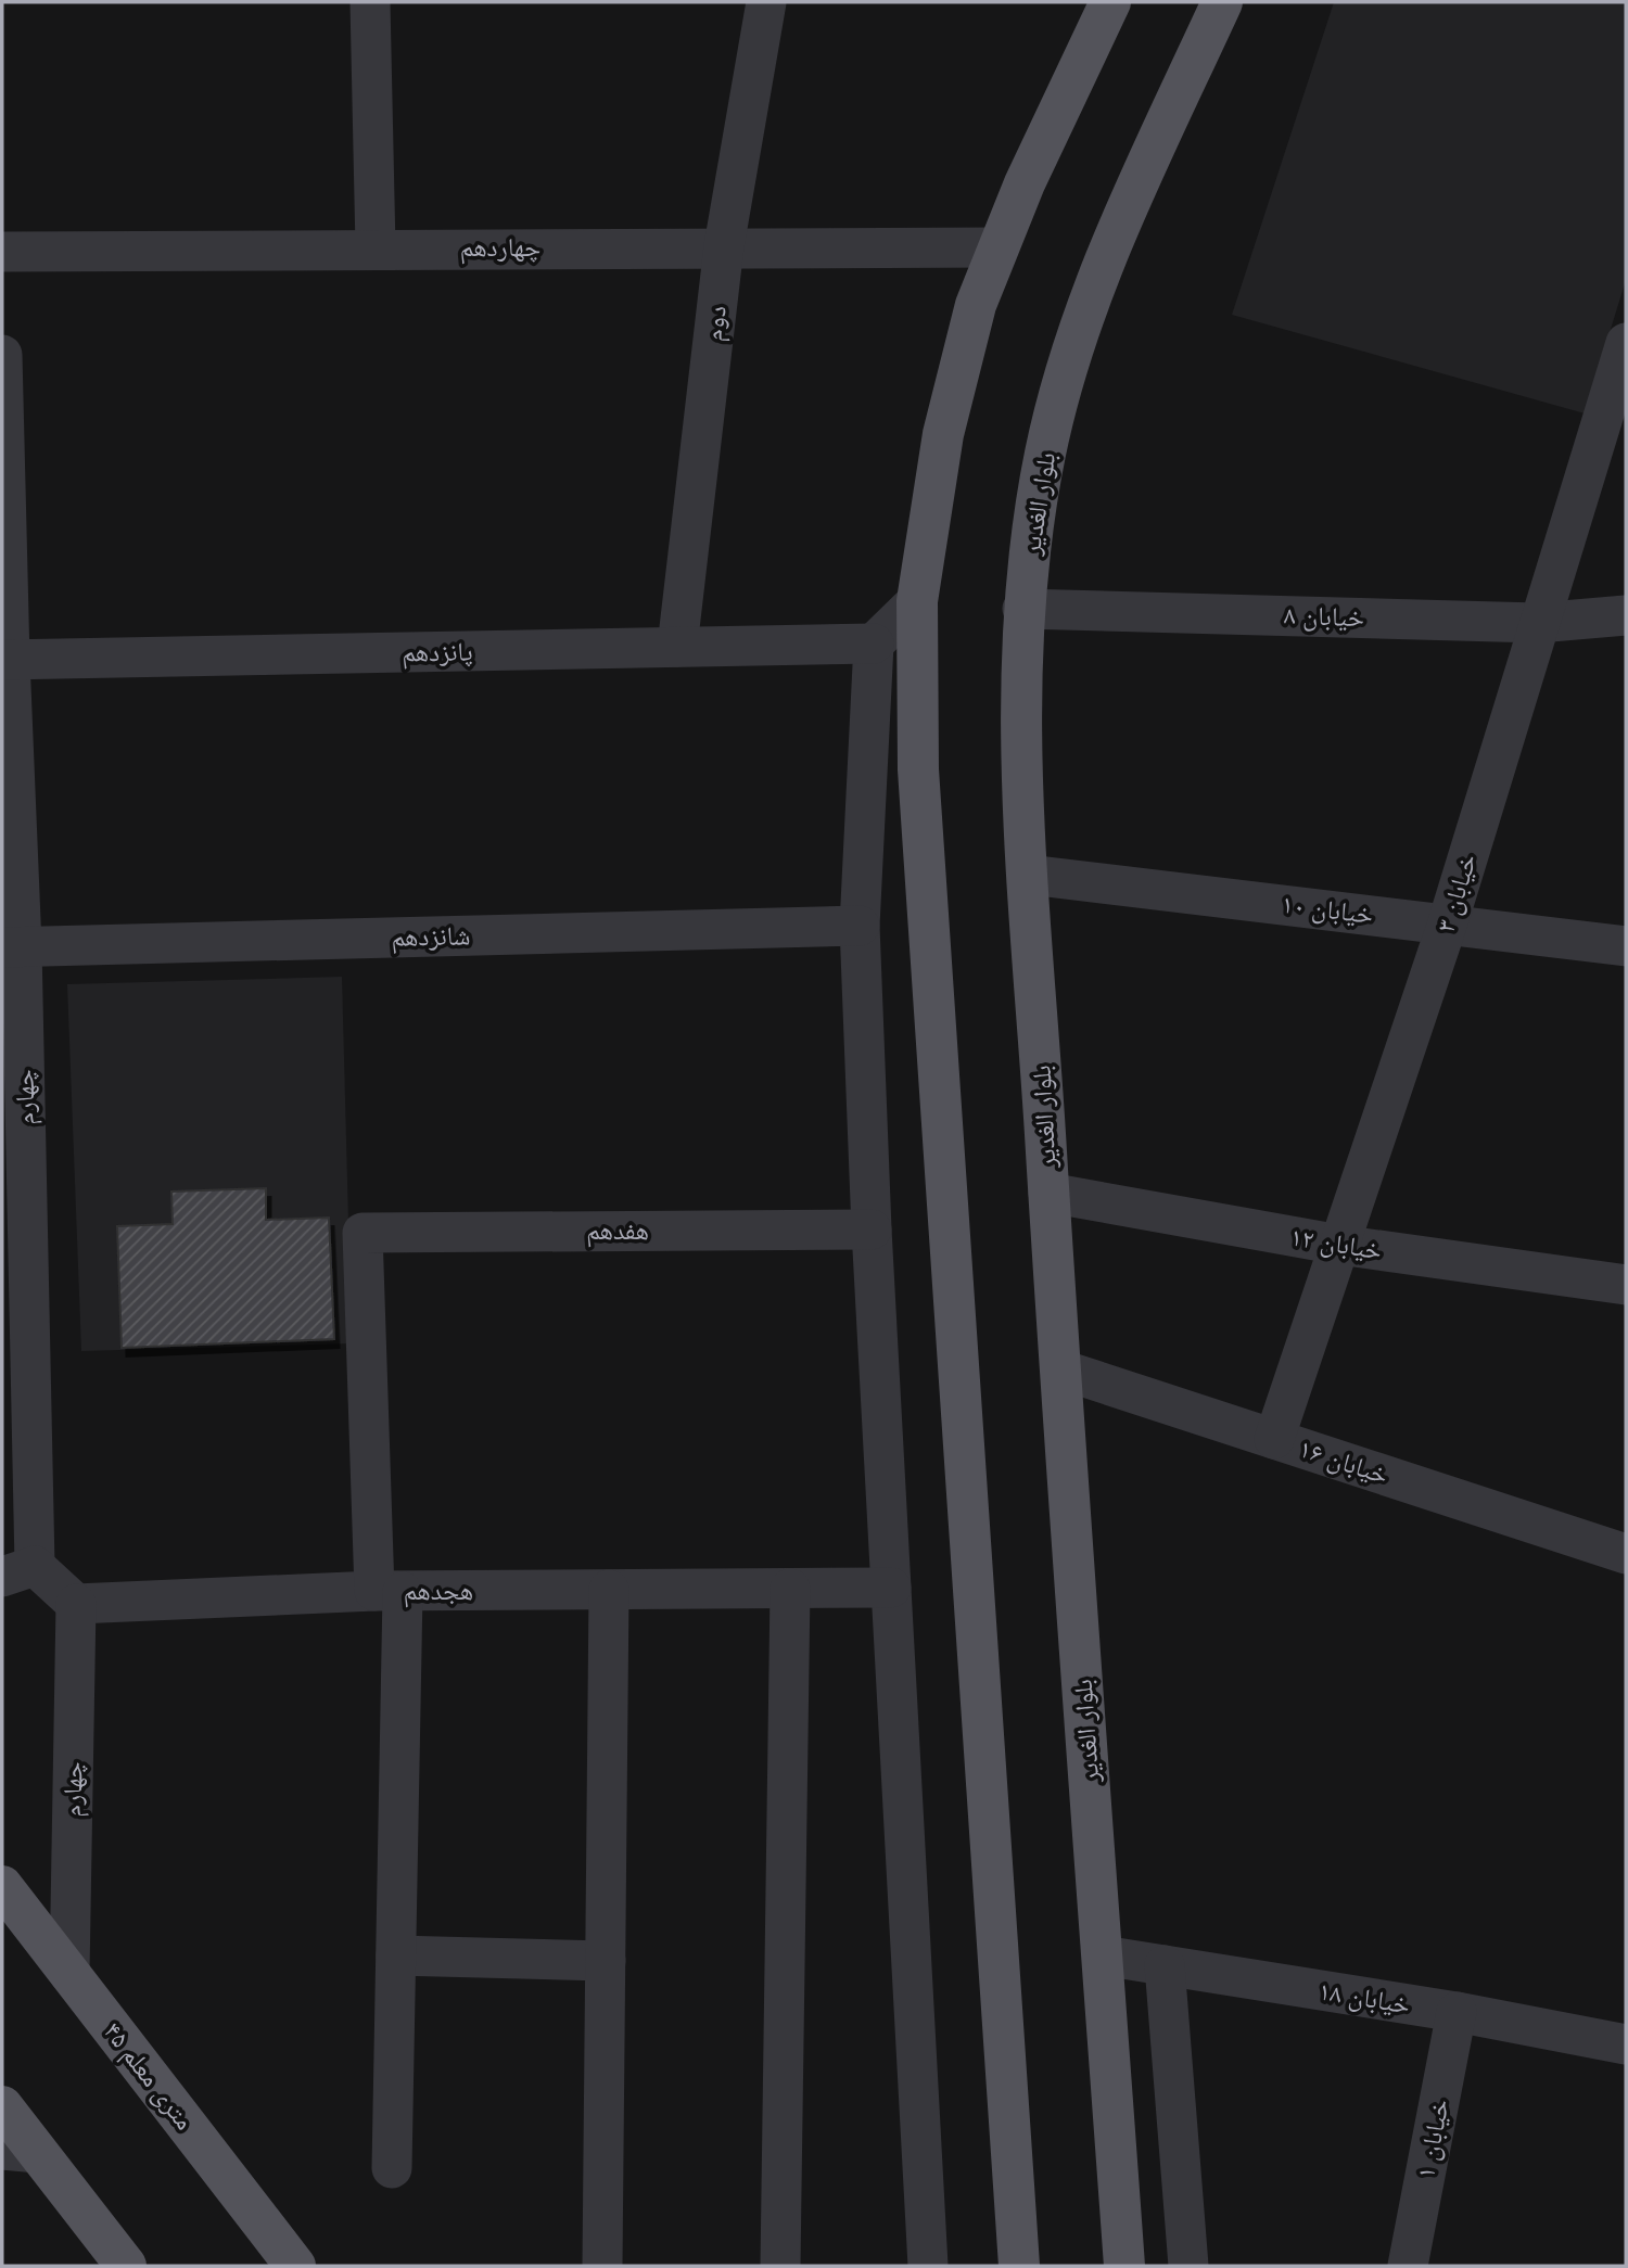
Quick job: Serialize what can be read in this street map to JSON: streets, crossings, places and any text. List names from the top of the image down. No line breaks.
{"streets":{"main road":["بلوار الغدیر","۴۵ متری معلم"],"street":["چهاردهم","دوم","خیابان ۸","پانزدهم","خیابان ۳","خیابان ۱۰","شانزدهم","چهارم","هفدهم","خیابان ۱۲","خیابان ۱۶","هجدهم","خیابان ۱۸","خیابان ۱"]},"crossings":[["چهاردهم","دوم"],["دوم","پانزدهم"],["بلوار الغدیر","خیابان ۸"],["بلوار الغدیر","خیابان ۱۰"],["بلوار الغدیر","خیابان ۱۲"],["بلوار الغدیر","خیابان ۱۶"],["بلوار الغدیر","خیابان ۱۸"],["خیابان ۸","خیابان ۳"],["پانزدهم","چهارم"],["خیابان ۳","خیابان ۱۰"],["خیابان ۳","خیابان ۱۲"],["خیابان ۳","خیابان ۱۶"],["شانزدهم","چهارم"],["چهارم","هجدهم"],["چهارم","۴۵ متری معلم"],["هفدهم","هجدهم"],["خیابان ۱۸","خیابان ۱"]]}
